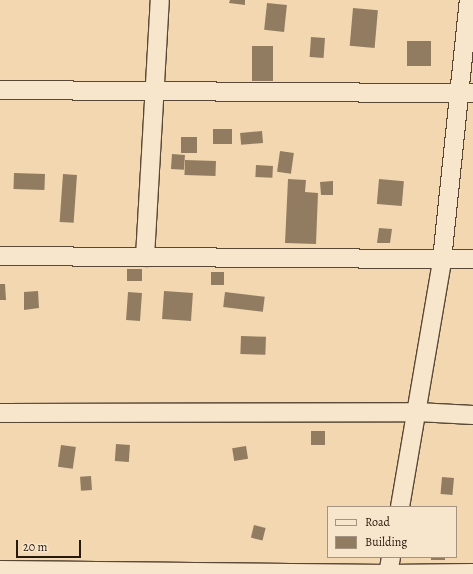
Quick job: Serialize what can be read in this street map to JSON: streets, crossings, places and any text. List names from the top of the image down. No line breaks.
{"legend":["Road","Building"],"scale_bar":"20 m"}
